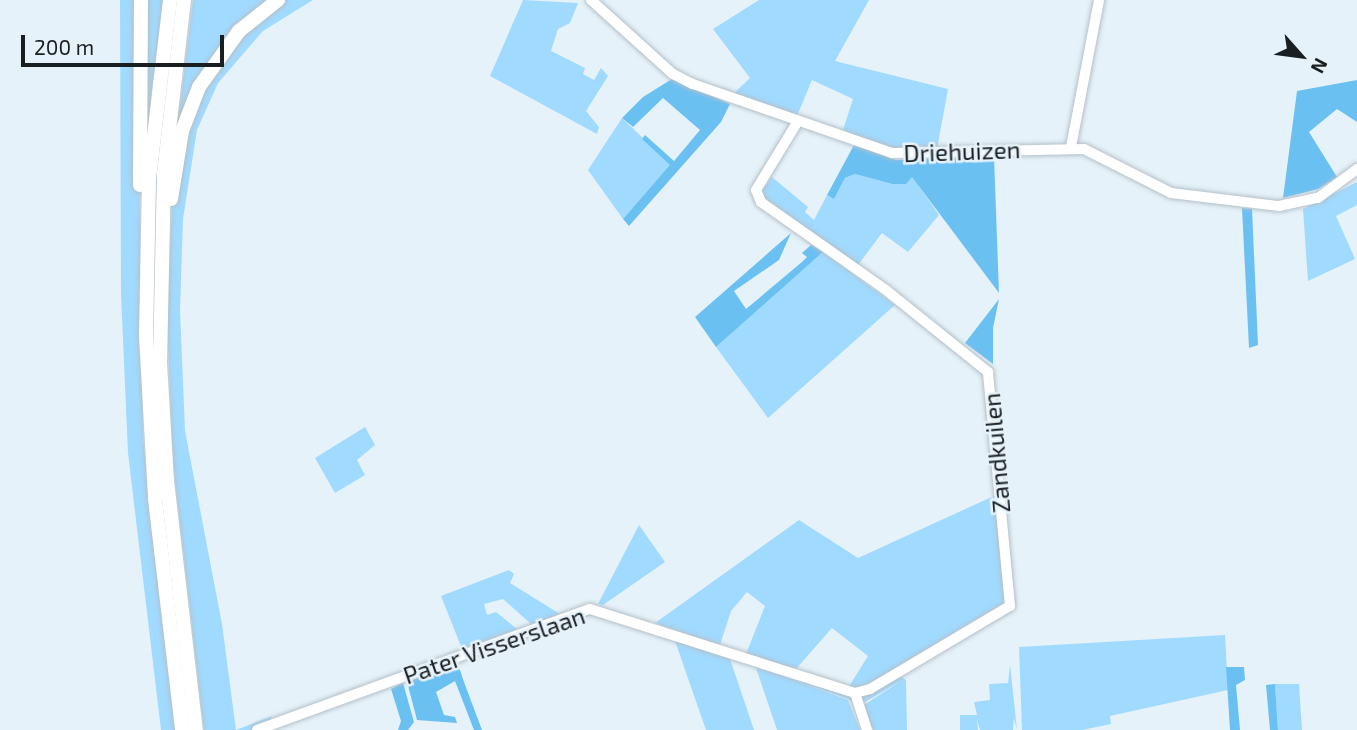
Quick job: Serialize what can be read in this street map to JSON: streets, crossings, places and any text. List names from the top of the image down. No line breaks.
{"streets":{"street":["Driehuizen","Zandkuilen","Pater Visserslaan"]},"crossings":[["Driehuizen","Zandkuilen"],["Zandkuilen","Pater Visserslaan"]],"scale_bar":"200 m","north":"bottom right"}
